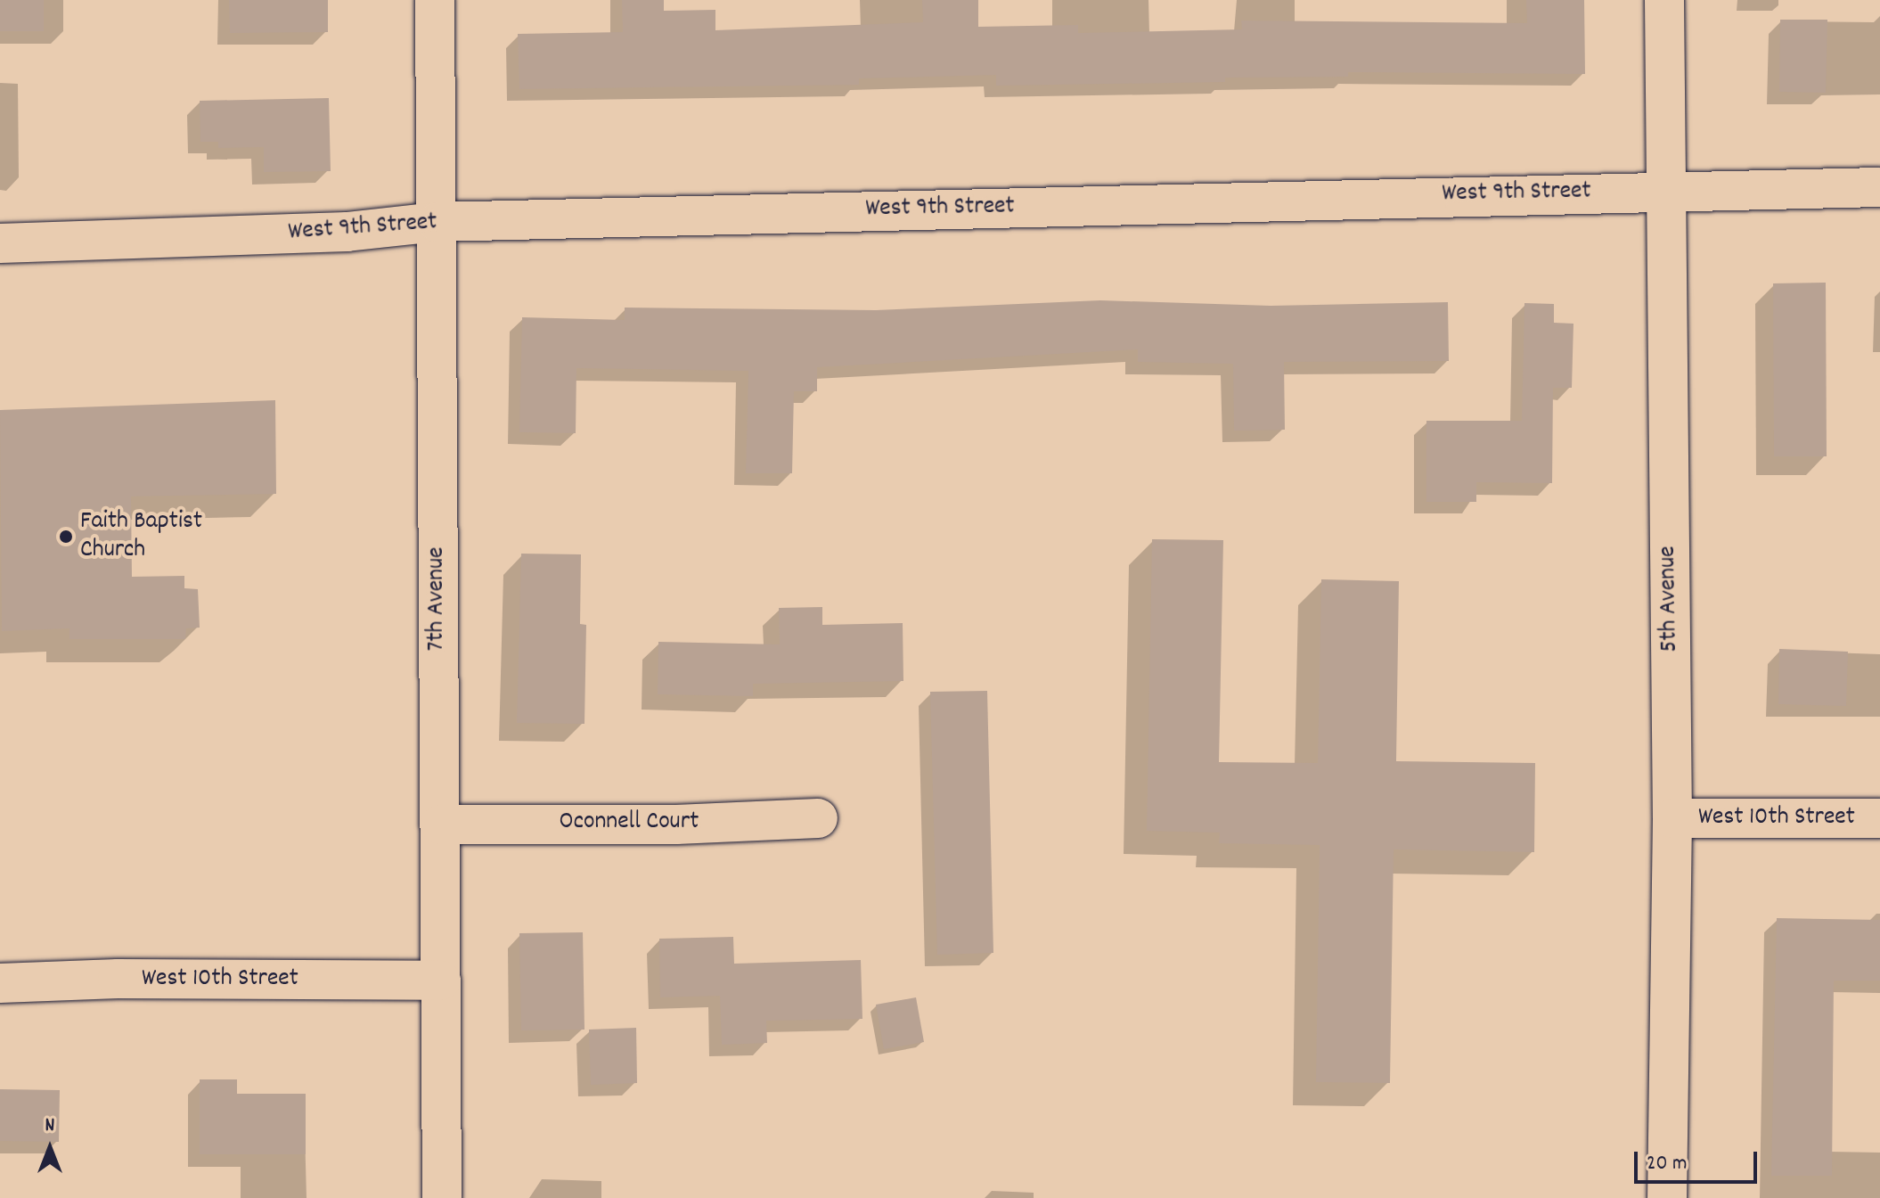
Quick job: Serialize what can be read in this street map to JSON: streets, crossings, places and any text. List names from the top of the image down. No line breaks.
{"streets":{"street":["West 9th Street","7th Avenue","5th Avenue","West 10th Street","Oconnell Court"]},"crossings":[["West 9th Street","7th Avenue"],["West 9th Street","5th Avenue"],["7th Avenue","West 10th Street"],["7th Avenue","Oconnell Court"],["5th Avenue","West 10th Street"]],"places":["Faith Baptist Church"],"scale_bar":"20 m","north":"top"}
